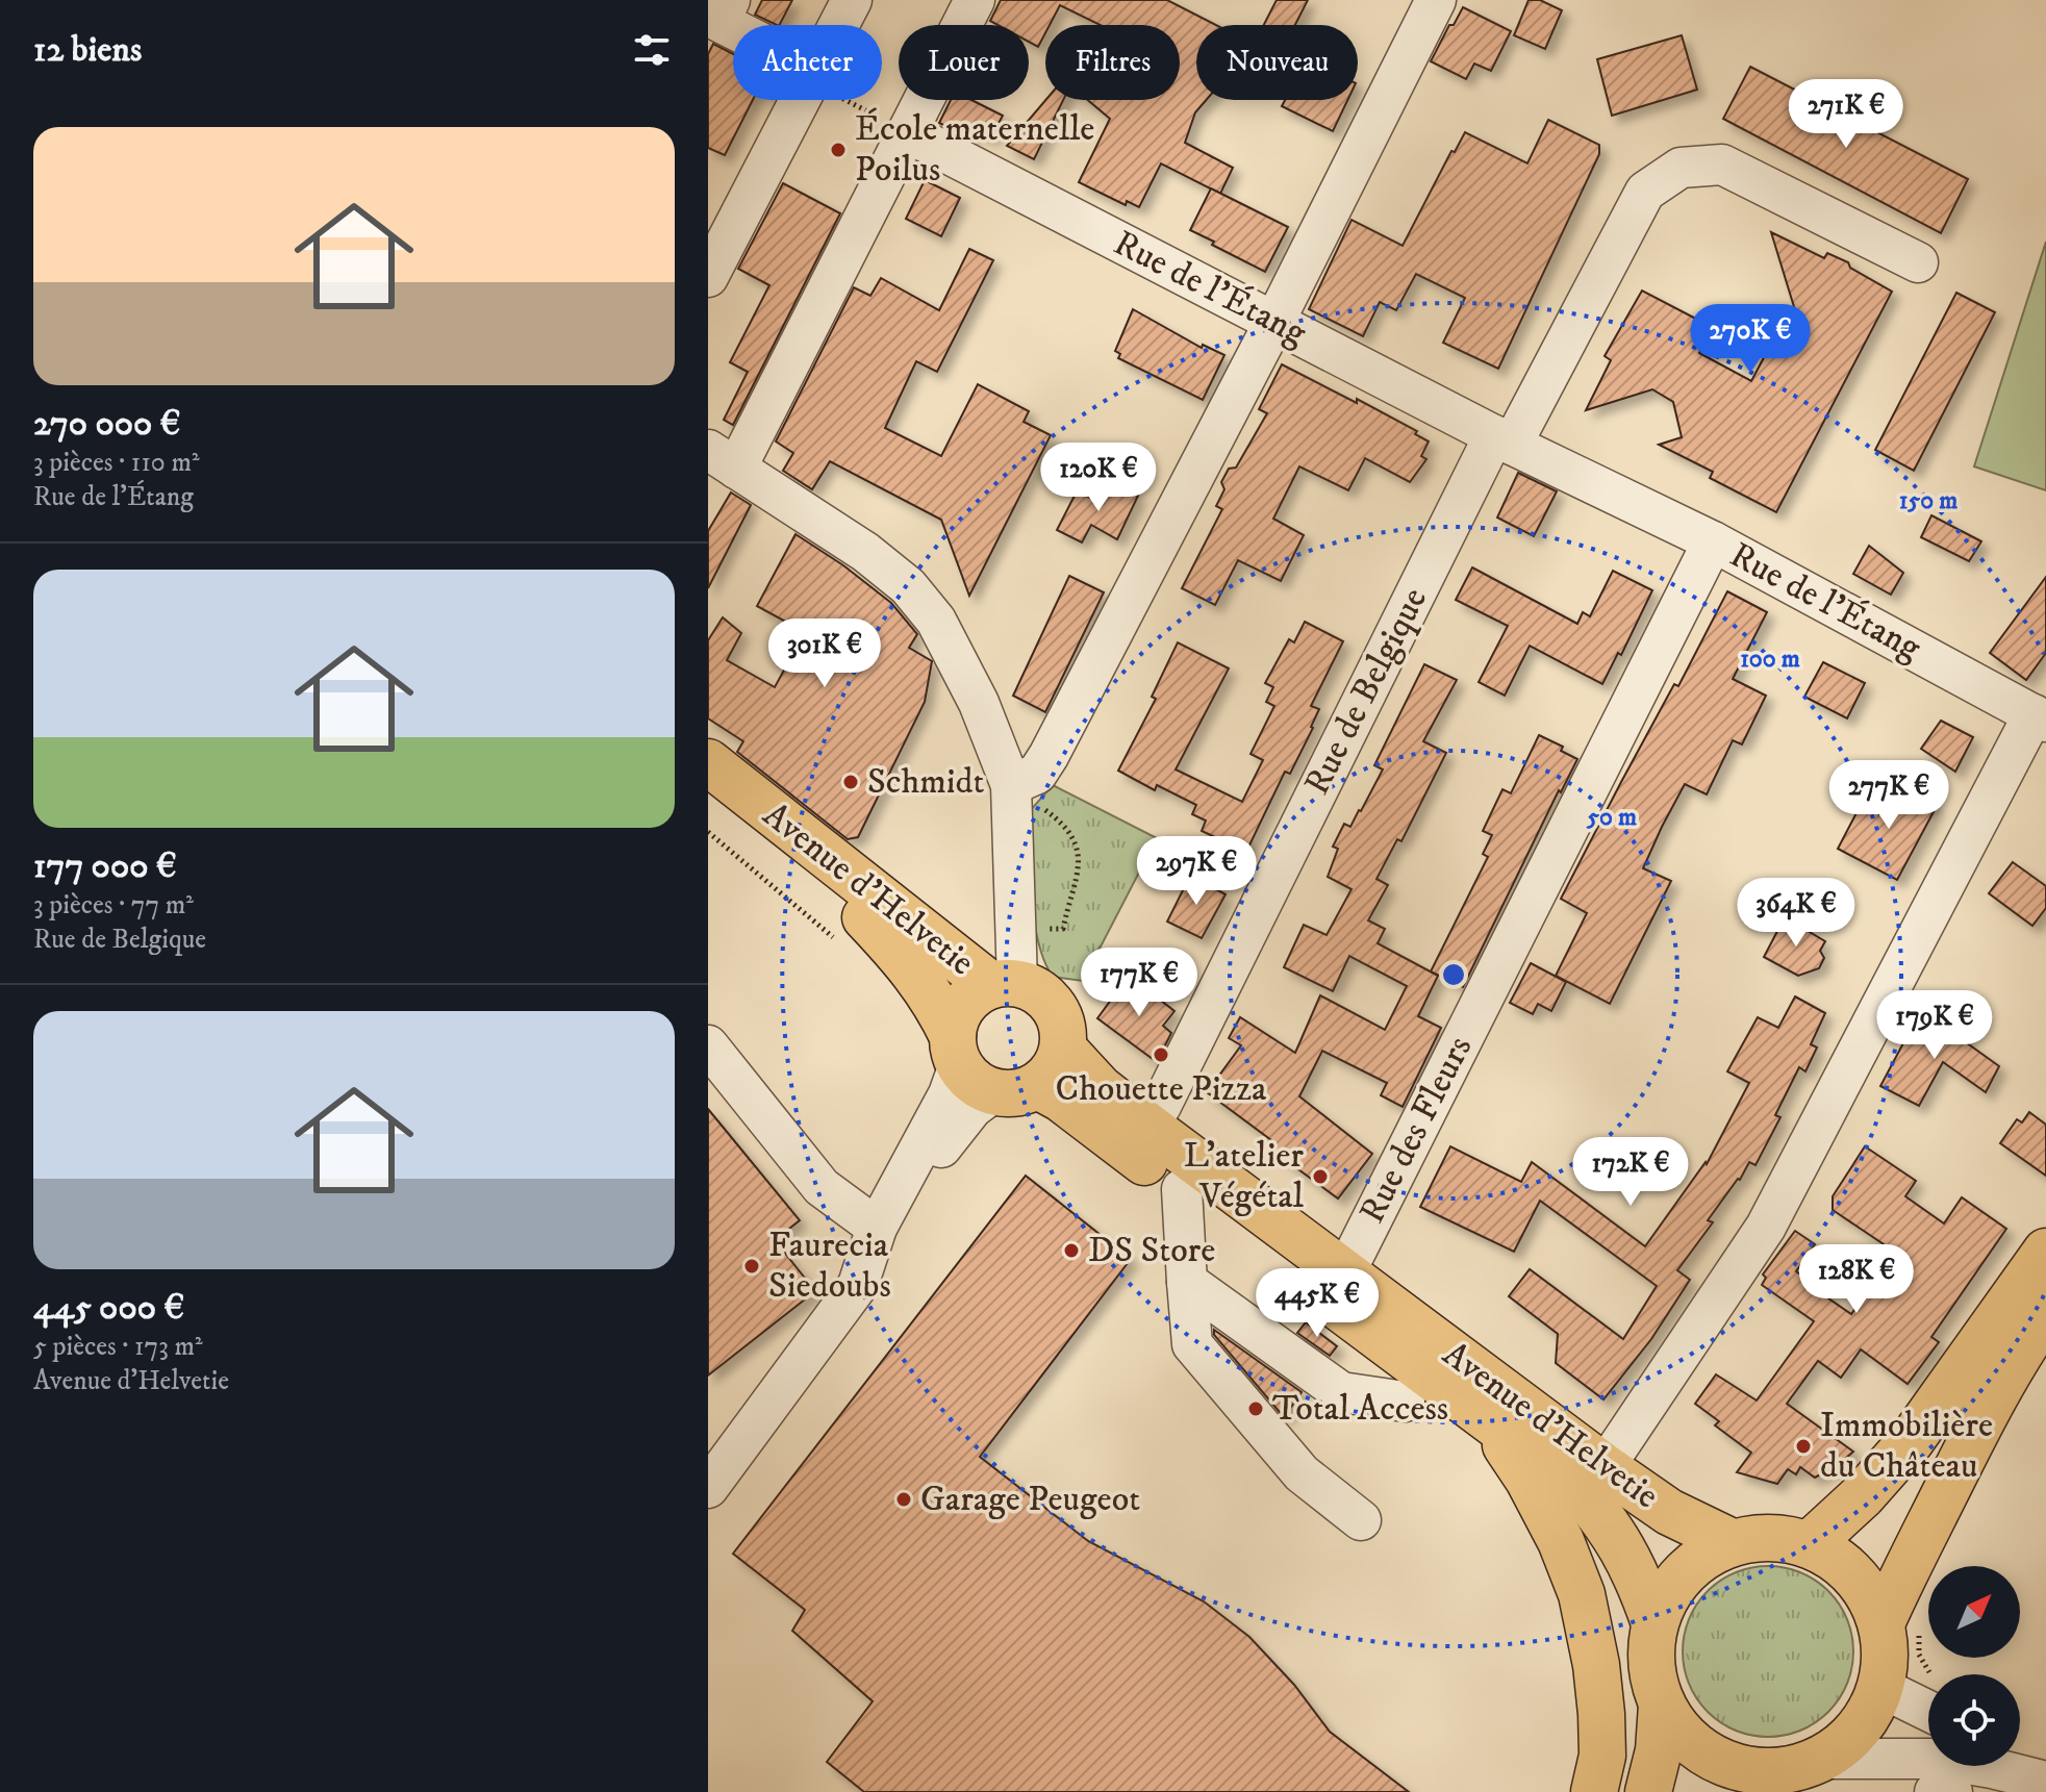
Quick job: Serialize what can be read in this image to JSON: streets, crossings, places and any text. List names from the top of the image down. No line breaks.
{"streets":{"main road":["Avenue d'Helvetie"],"street":["Rue de l'Étang","Rue de Belgique","Rue des Fleurs"]},"crossings":[["Rue de l'Étang","Rue de Belgique"],["Rue de l'Étang","Rue des Fleurs"],["Rue de Belgique","Avenue d'Helvetie"],["Avenue d'Helvetie","Rue des Fleurs"]],"places":["École maternelle Poilus","Schmidt","Chouette Pizza","L'atelier Végétal","DS Store","Faurecia Siedoubs","Total Access","Immobilière du Château","Garage Peugeot"],"north":"top right","page":{"heading":"12 biens","chip":["Acheter","Louer","Filtres","Nouveau"],"price":["271K €","270K €","120K €","301K €","277K €","297K €","364K €","177K €","179K €","172K €","128K €","445K €"],"list":[{"name":"270 000 €","note":"3 pièces · 110 m² · Rue de l'Étang"},{"name":"177 000 €","note":"3 pièces · 77 m² · Rue de Belgique"},{"name":"445 000 €","note":"5 pièces · 173 m² · Avenue d'Helvetie"}]},"rings":["150 m","100 m","50 m"]}
